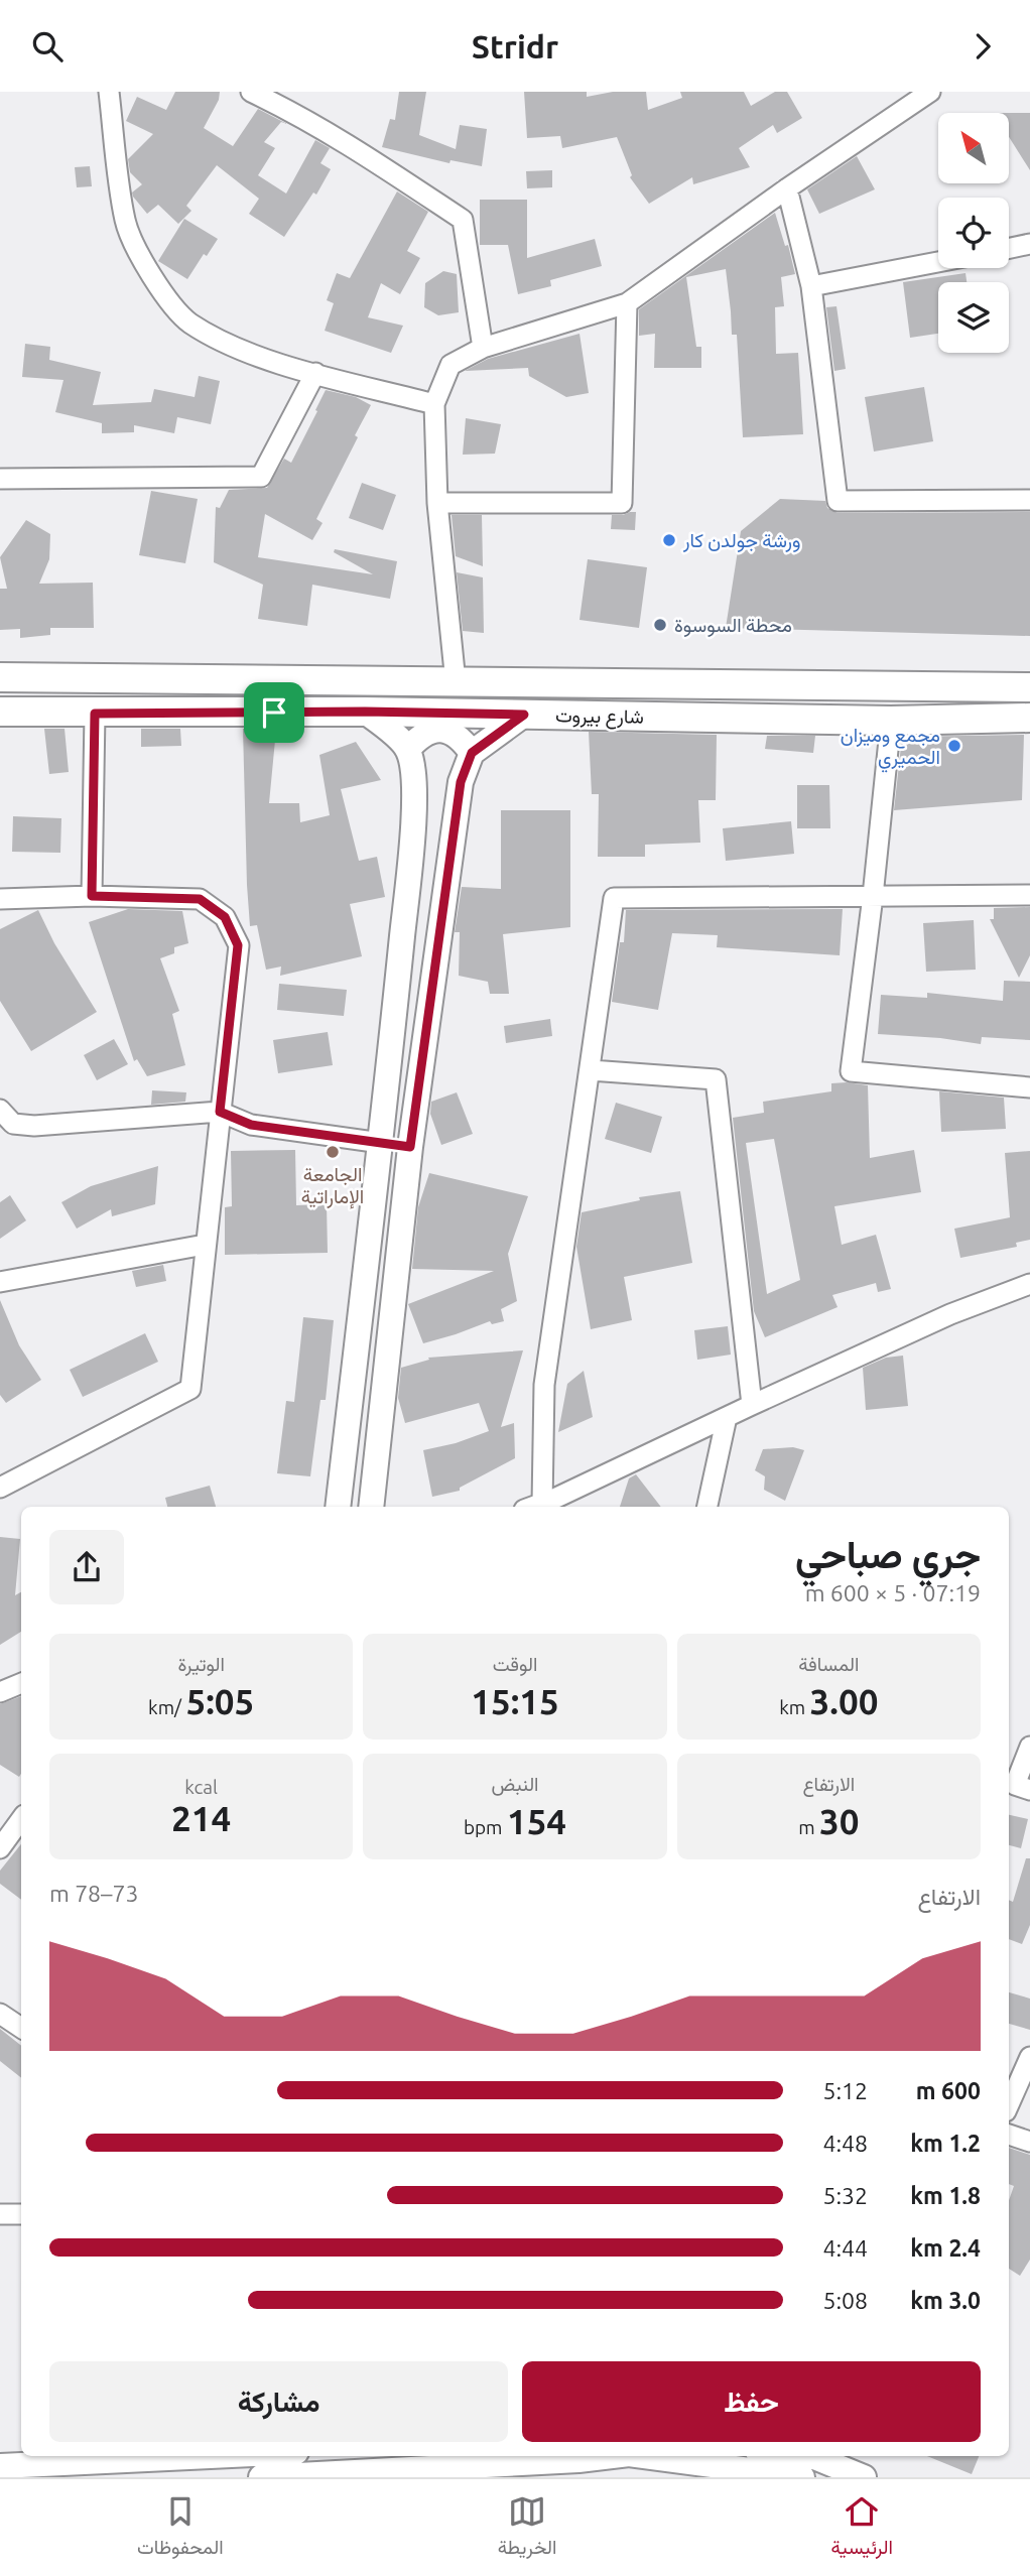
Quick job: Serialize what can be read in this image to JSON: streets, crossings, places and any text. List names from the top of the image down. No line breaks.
{"streets":{"main road":["شارع بيروت"]},"places":["ورشة جولدن كار","محطة السوسوة","مجمع وميزان الحميري","الجامعة الإماراتية"],"north":"top left","page":{"header":"Stridr","heading":["جري صباحي","07:19 · 5 × 600 m"],"stats":[["المسافة","3.00 km"],["الوقت","15:15"],["الوتيرة","5:05 /km"],["الارتفاع","30 m"],["النبض","154 bpm"],["kcal","214"]],"chart":["الارتفاع","73–78 m"],"list":[{"name":"600 m","note":"5:12"},{"name":"1.2 km","note":"4:48"},{"name":"1.8 km","note":"5:32"},{"name":"2.4 km","note":"4:44"},{"name":"3.0 km","note":"5:08"}],"buttons":["حفظ","مشاركة"],"tabs":["الرئيسية","الخريطة","المحفوظات"]}}
